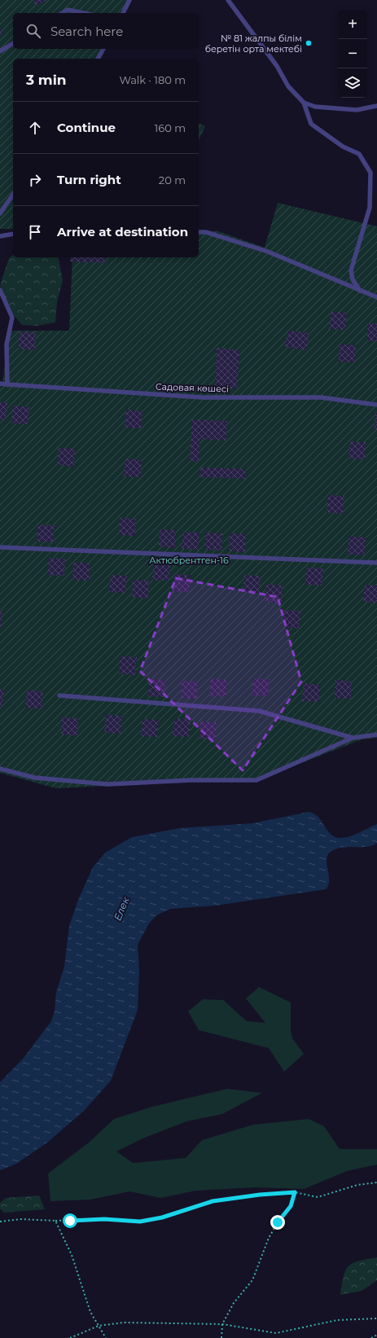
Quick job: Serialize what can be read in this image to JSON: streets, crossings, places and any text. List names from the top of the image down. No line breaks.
{"streets":{"lane":["Садовая көшесі"]},"water":["Елек"],"parks":["Актюбрентген-16"],"places":["№ 81 жалпы білім беретін орта мектебі"],"page":{"map_buttons":["+","−"],"search":"Search here","heading":["3 min","Walk · 180 m"],"list":[["Continue","160 m"],["Turn right","20 m"],"Arrive at destination"]}}
